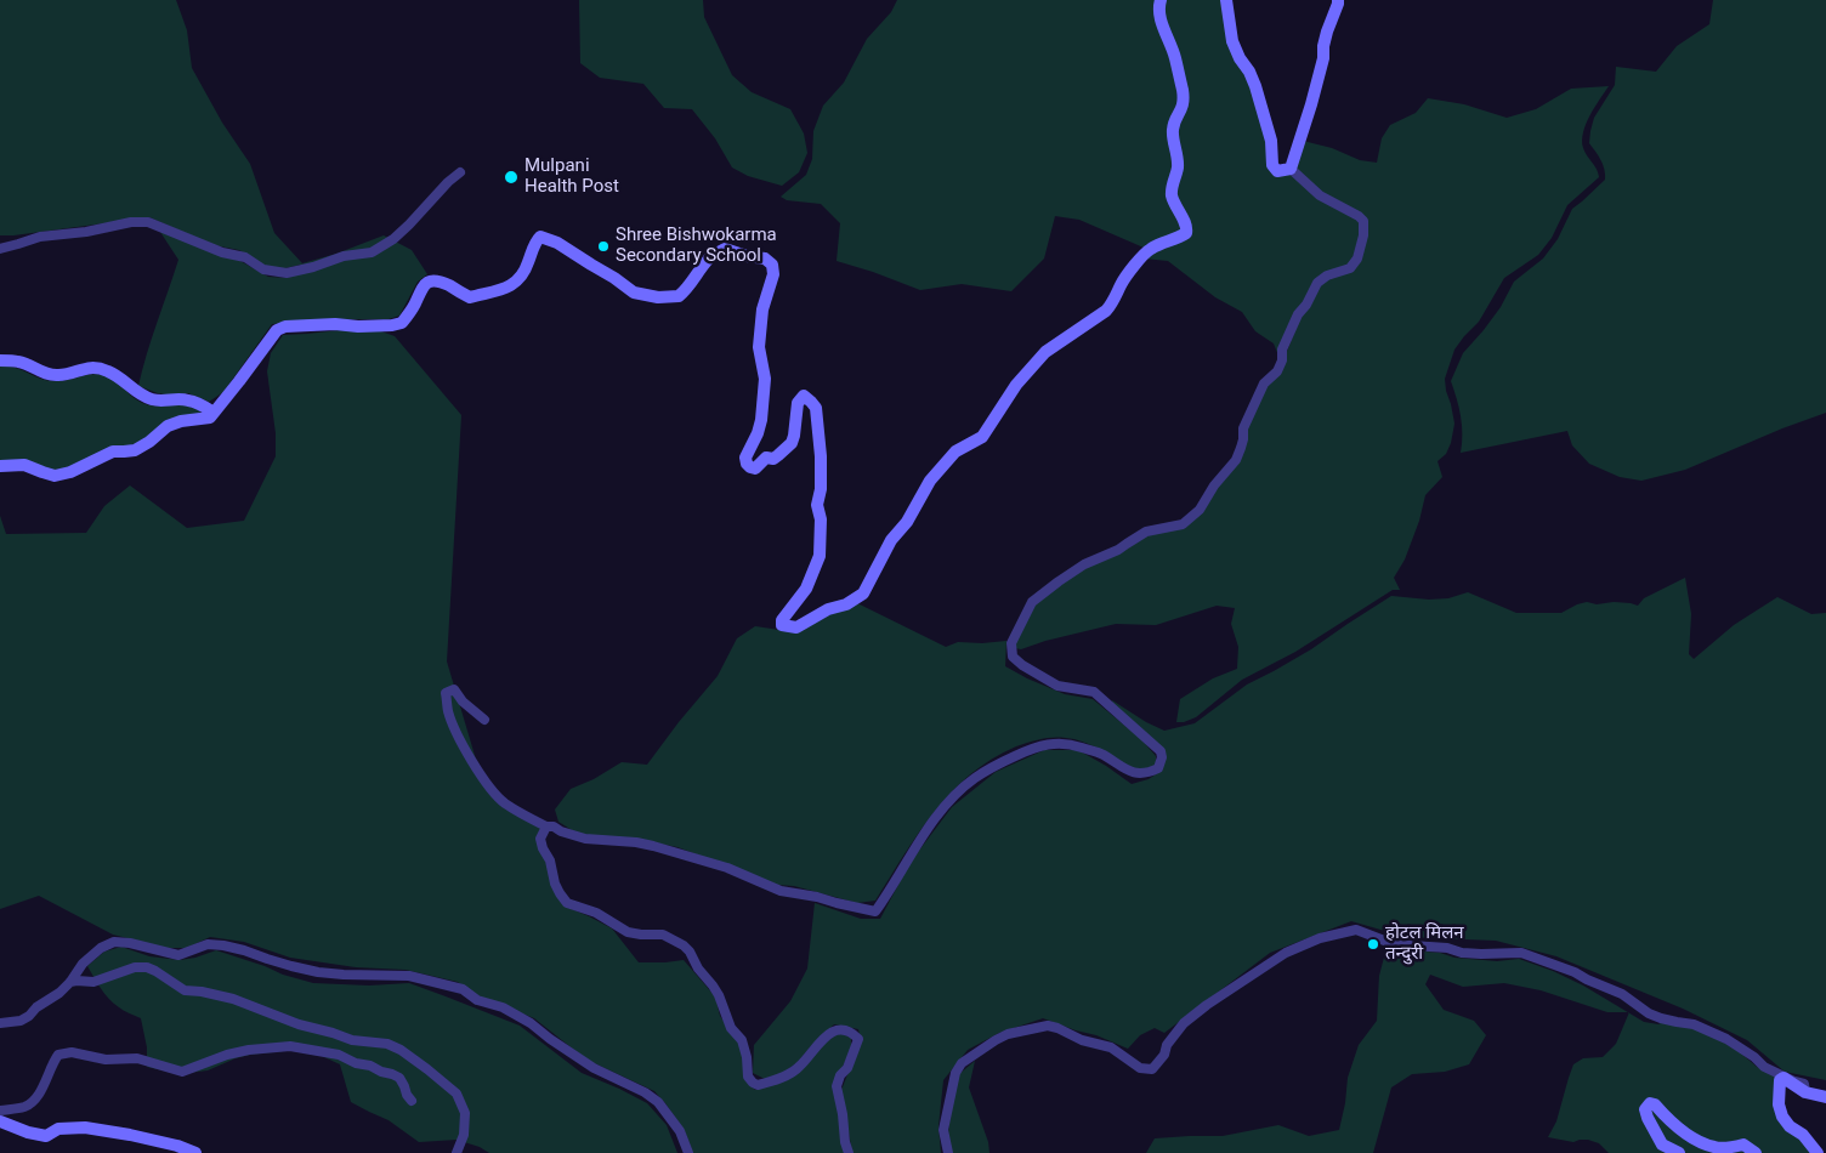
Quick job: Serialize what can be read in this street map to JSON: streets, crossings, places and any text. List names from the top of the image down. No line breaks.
{"places":["Mulpani Health Post","Shree Bishwokarma Secondary School","होटल मिलन तन्दुरी"]}
